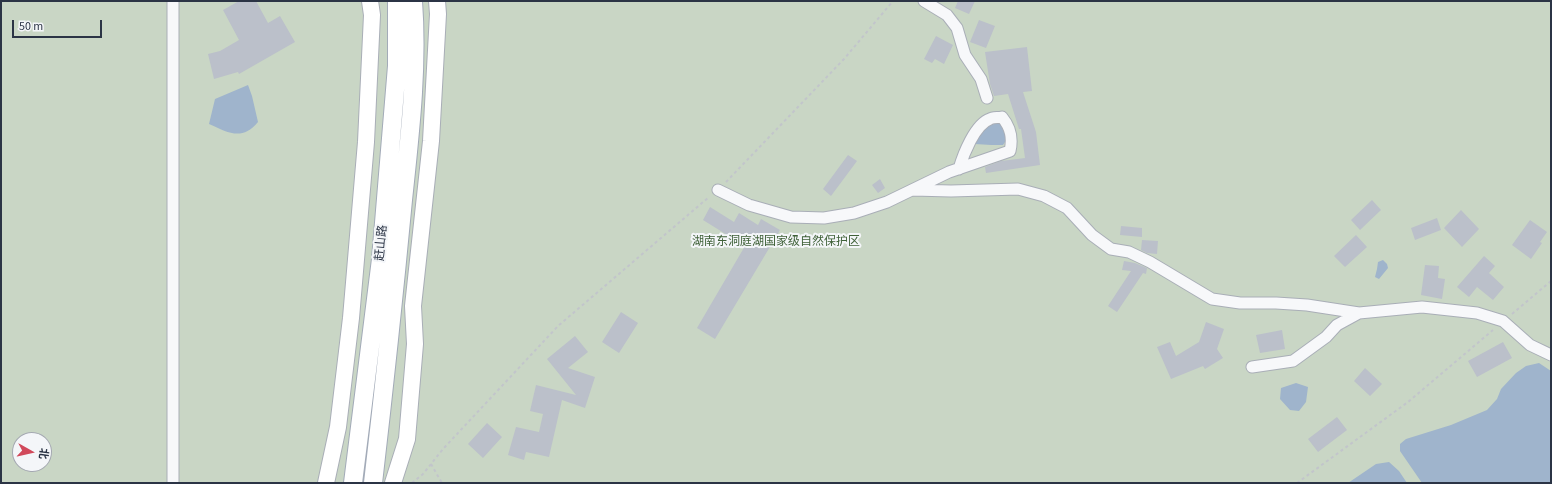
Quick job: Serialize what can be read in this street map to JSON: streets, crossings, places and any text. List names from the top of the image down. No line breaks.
{"streets":{"main road":["赶山路"]},"parks":["湖南东洞庭湖国家级自然保护区"],"scale_bar":"50 m","north":"right"}
